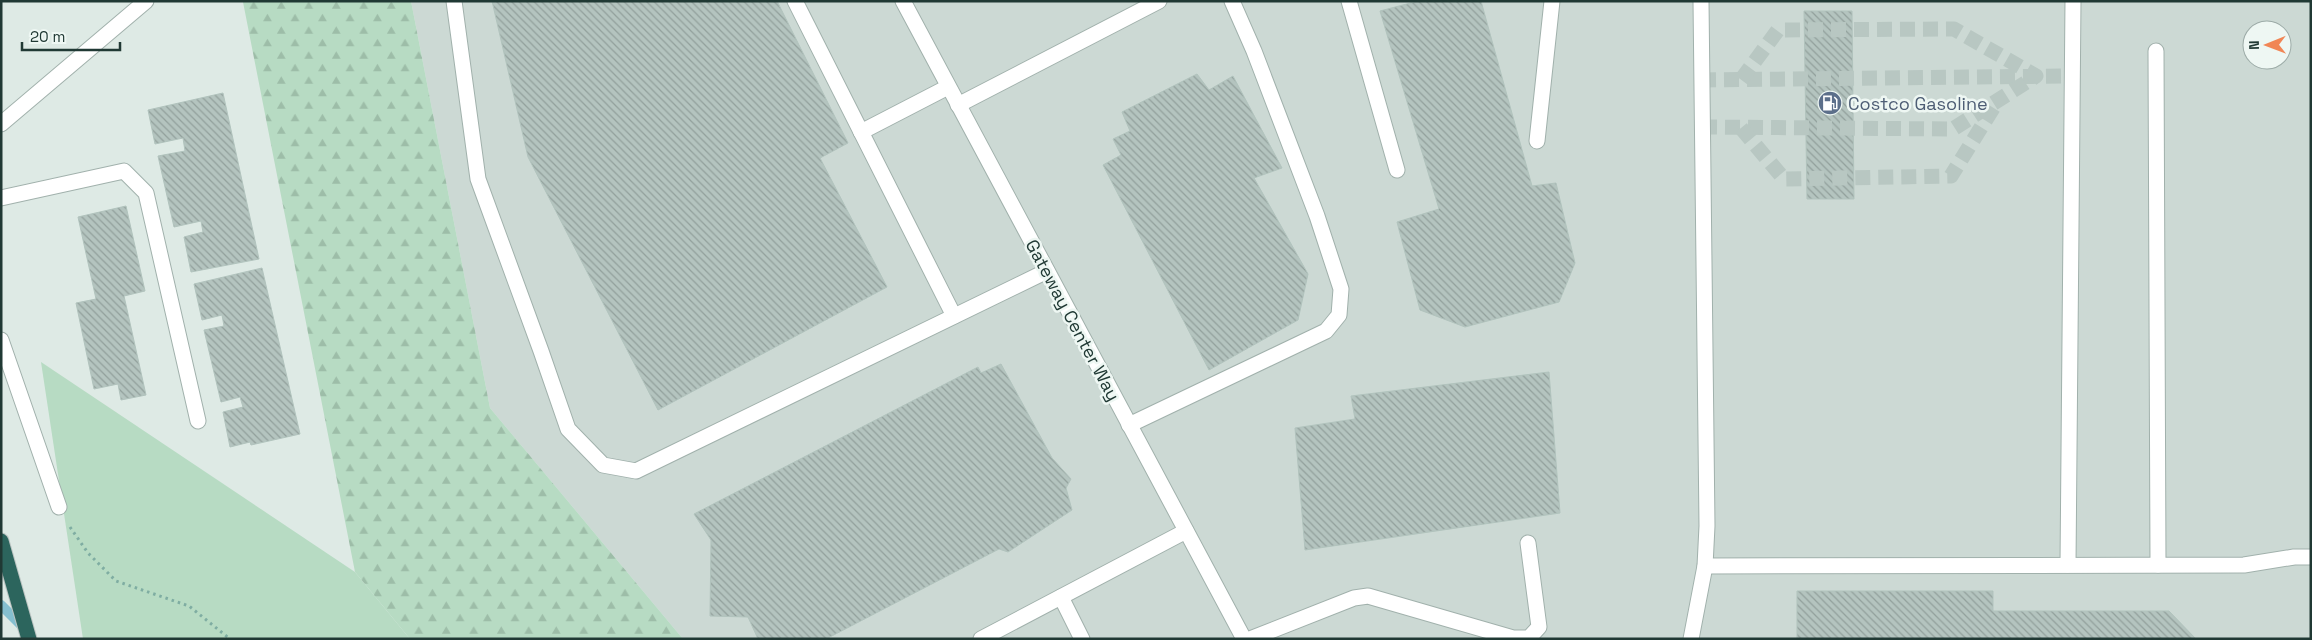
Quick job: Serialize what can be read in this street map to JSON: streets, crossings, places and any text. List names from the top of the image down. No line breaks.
{"streets":{"street":["Gateway Center Way"]},"places":{"fuel station":["Costco Gasoline"]},"scale_bar":"20 m","north":"left"}
